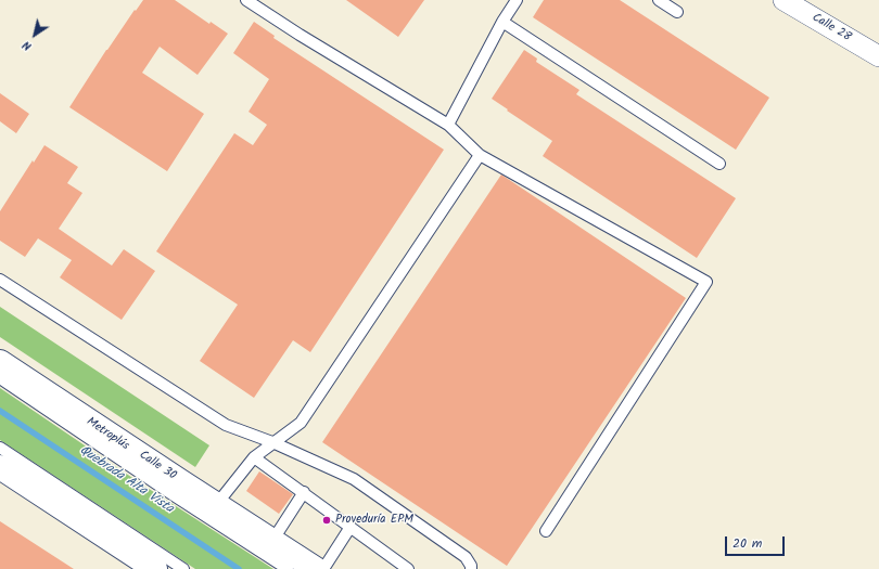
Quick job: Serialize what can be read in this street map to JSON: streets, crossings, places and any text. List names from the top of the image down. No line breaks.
{"streets":{"main road":["Calle 30"],"street":["Calle 28"],"lane":["Metroplús"]},"water":["Quebrada Alta Vista"],"places":["Proveduría EPM"],"scale_bar":"20 m","north":"bottom left"}
